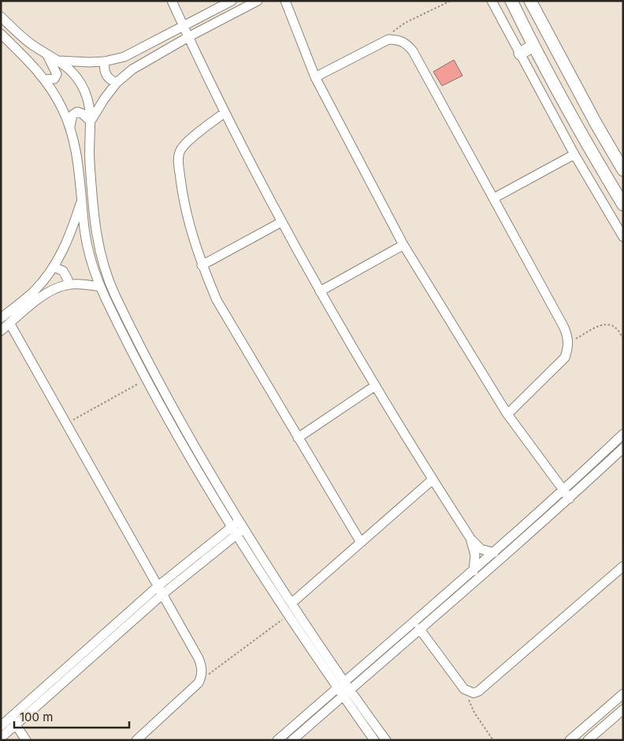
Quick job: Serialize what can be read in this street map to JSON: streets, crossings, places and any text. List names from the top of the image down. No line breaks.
{"scale_bar":"100 m"}
